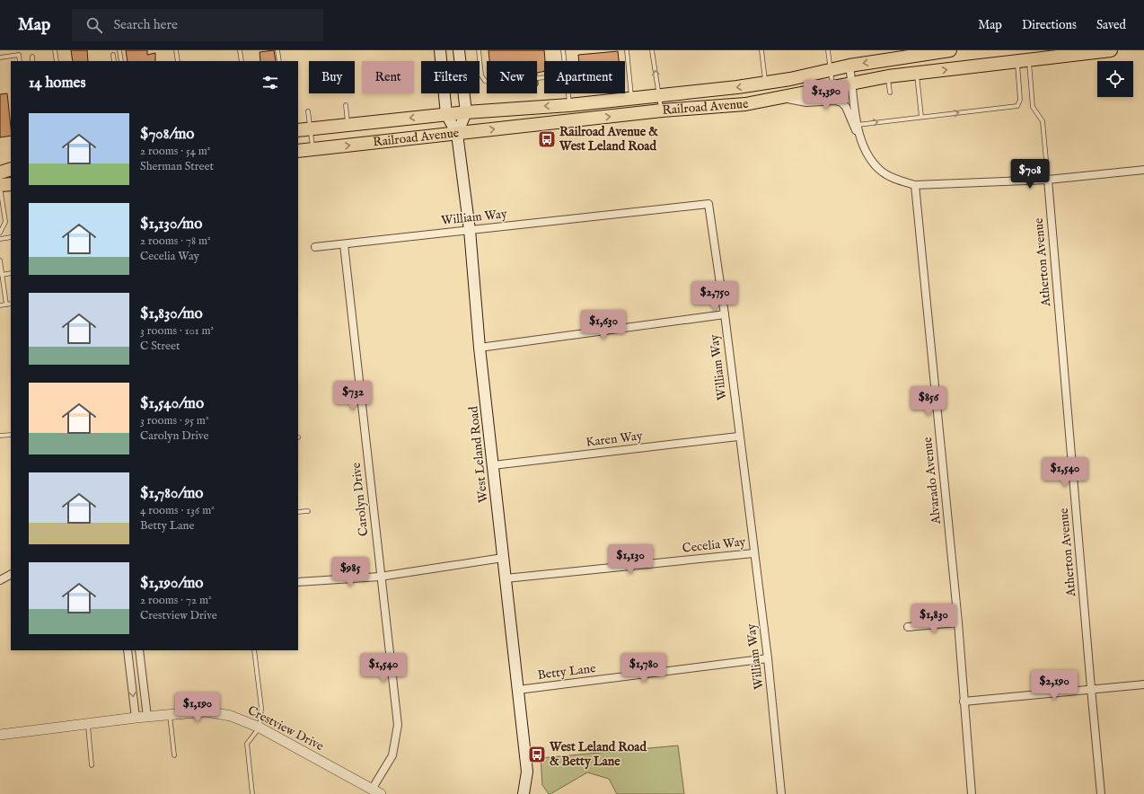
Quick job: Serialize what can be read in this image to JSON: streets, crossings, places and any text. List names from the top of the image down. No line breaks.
{"streets":{"highway":["Railroad Avenue"],"main road":["West Leland Road"],"street":["William Way","Atherton Avenue","Karen Way","Alvarado Avenue","Carolyn Drive","Cecelia Way","Betty Lane","Crestview Drive"]},"crossings":[["Railroad Avenue","West Leland Road"],["William Way","Karen Way"],["William Way","West Leland Road"],["William Way","Carolyn Drive"],["William Way","Cecelia Way"],["William Way","Betty Lane"],["Karen Way","West Leland Road"],["West Leland Road","Cecelia Way"],["West Leland Road","Betty Lane"],["Carolyn Drive","Crestview Drive"]],"places":{"bus stop":["Railroad Avenue & West Leland Road","West Leland Road & Betty Lane"]},"page":{"header":"Map","search":"Search here","nav":["Map","Directions","Saved"],"chip":["Buy","Rent","Filters","New","Apartment"],"heading":"14 homes","price":["$1,390","$708","$2,750","$1,630","$732","$856","$1,540","$1,130","$985","$1,830","$1,540","$1,780","$2,190","$1,190"],"list":[{"name":"$708/mo","note":"2 rooms · 54 m² · Sherman Street"},{"name":"$1,130/mo","note":"2 rooms · 78 m² · Cecelia Way"},{"name":"$1,830/mo","note":"3 rooms · 101 m² · C Street"},{"name":"$1,540/mo","note":"3 rooms · 95 m² · Carolyn Drive"},{"name":"$1,780/mo","note":"4 rooms · 136 m² · Betty Lane"},{"name":"$1,190/mo","note":"2 rooms · 72 m² · Crestview Drive"}]}}
